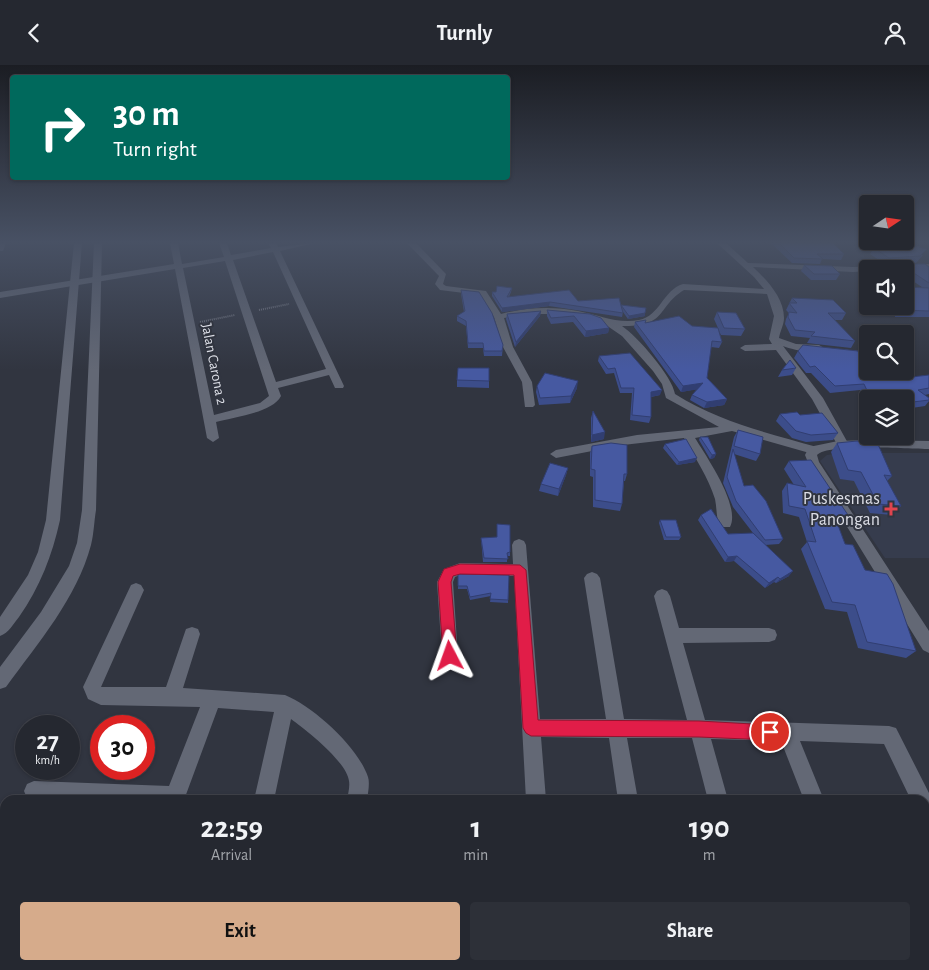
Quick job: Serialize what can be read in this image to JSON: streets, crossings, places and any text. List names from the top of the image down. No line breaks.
{"streets":{"street":["Jalan Carona 2"]},"places":{"health":["Puskesmas Panongan"]},"north":"right","page":{"header":"Turnly","turn":["30 m","Turn right"],"speed":"27 km/h","limit":"30","eta":["22:59","Arrival","1","min","190","m"],"buttons":["Exit","Share"]}}
